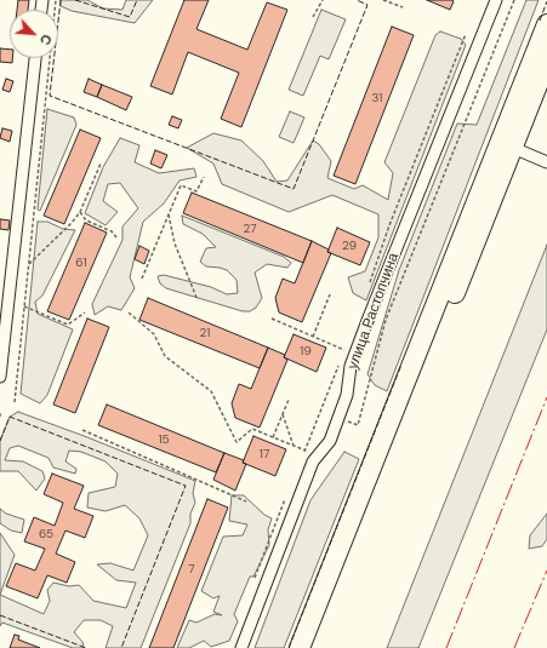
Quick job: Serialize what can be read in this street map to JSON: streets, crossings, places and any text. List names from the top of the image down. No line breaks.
{"streets":{"street":["улица Растопчина"]},"house_numbers":["31","27","29","61","21","19","15","17","65","7"],"north":"bottom right"}
